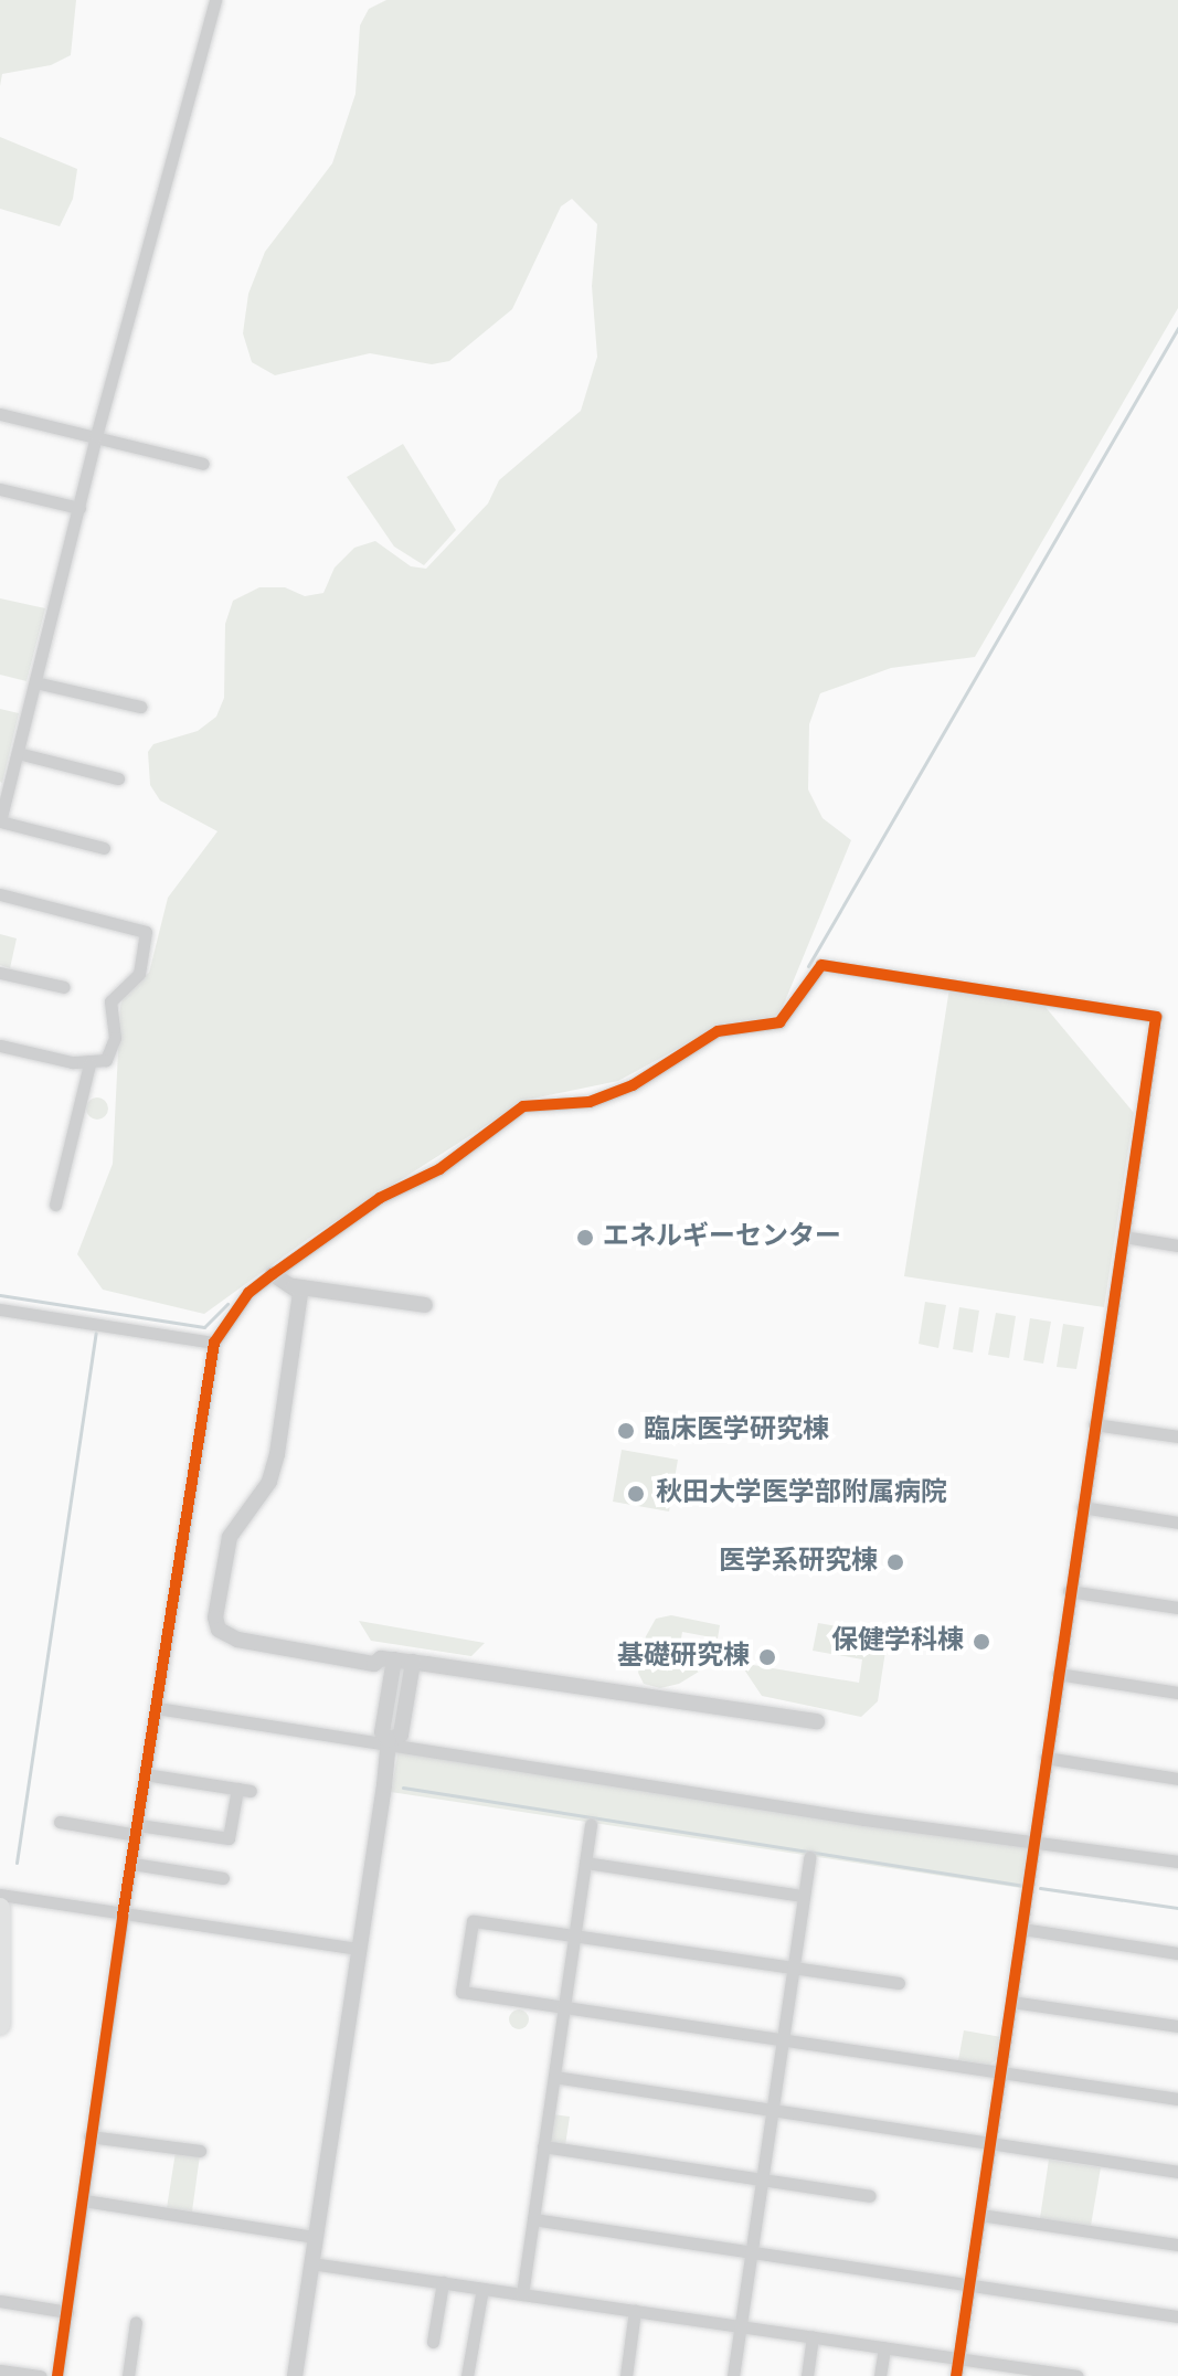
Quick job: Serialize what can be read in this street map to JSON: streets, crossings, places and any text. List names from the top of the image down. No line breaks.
{"places":["エネルギーセンター","臨床医学研究棟","秋田大学医学部附属病院","医学系研究棟","保健学科棟","基礎研究棟"]}
